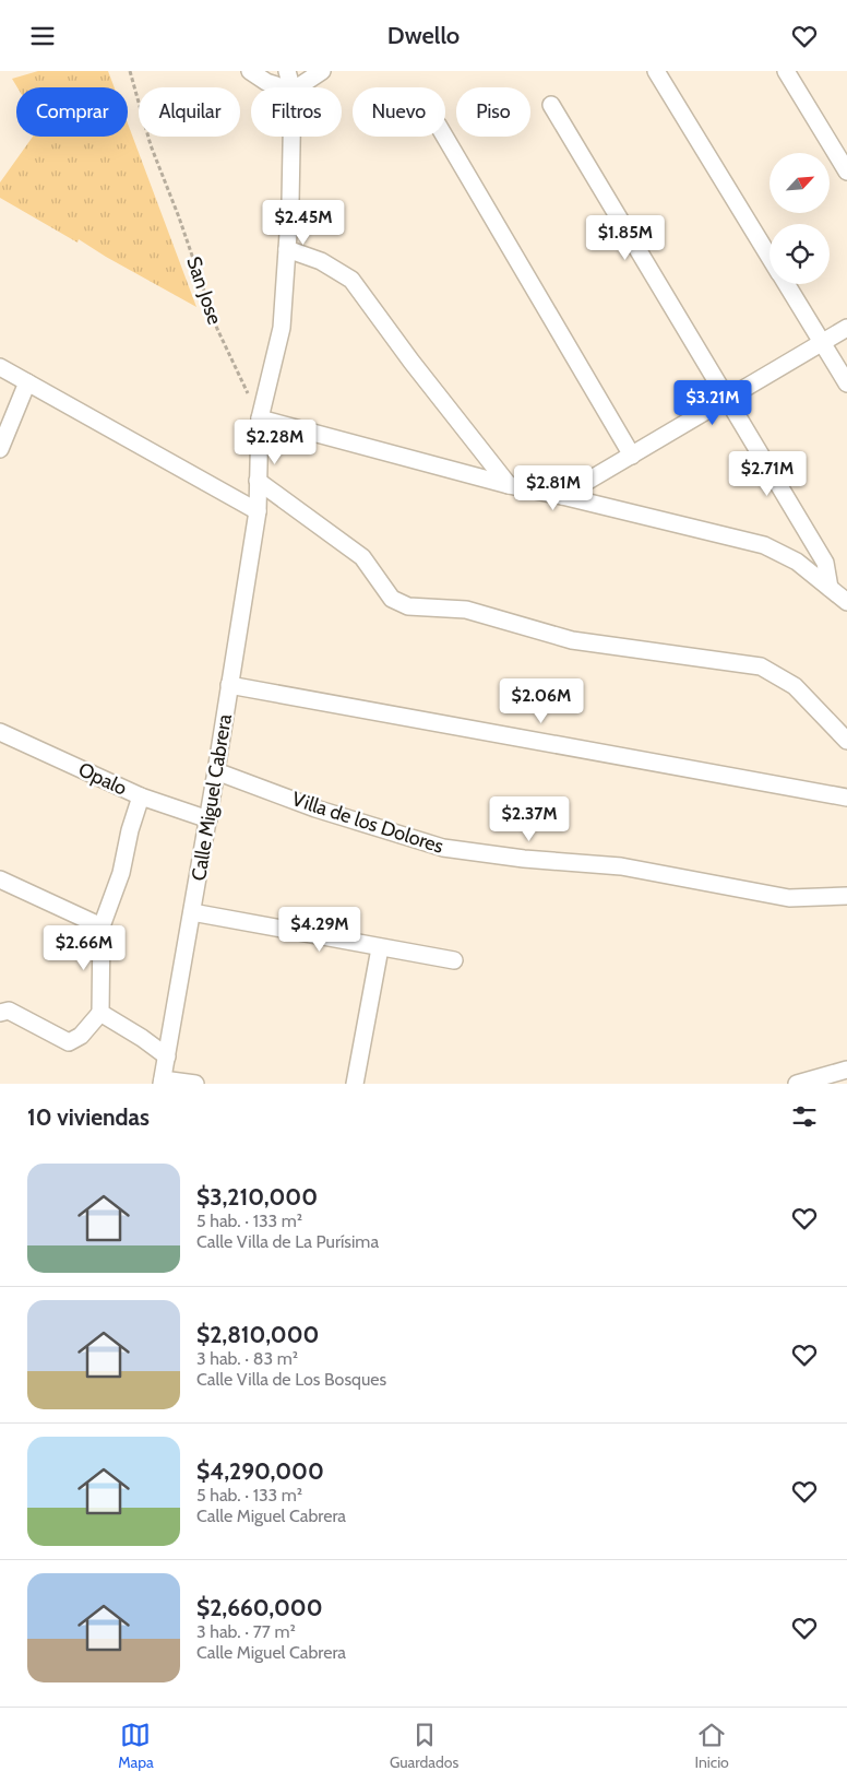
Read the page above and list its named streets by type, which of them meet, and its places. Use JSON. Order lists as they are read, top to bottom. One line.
{"streets":{"street":["Opalo","Calle Miguel Cabrera","Villa de los Dolores"],"path":["San Jose"]},"crossings":[["Opalo","Calle Miguel Cabrera"],["Calle Miguel Cabrera","Villa de los Dolores"]],"north":"top right","page":{"header":"Dwello","chip":["Comprar","Alquilar","Filtros","Nuevo","Piso"],"price":["$2.45M","$1.85M","$3.21M","$2.28M","$2.71M","$2.81M","$2.06M","$2.37M","$4.29M","$2.66M"],"heading":"10 viviendas","list":[{"name":"$3,210,000","note":"5 hab. · 133 m² · Calle Villa de La Purísima"},{"name":"$2,810,000","note":"3 hab. · 83 m² · Calle Villa de Los Bosques"},{"name":"$4,290,000","note":"5 hab. · 133 m² · Calle Miguel Cabrera"},{"name":"$2,660,000","note":"3 hab. · 77 m² · Calle Miguel Cabrera"}],"tabs":["Mapa","Guardados","Inicio"]}}
